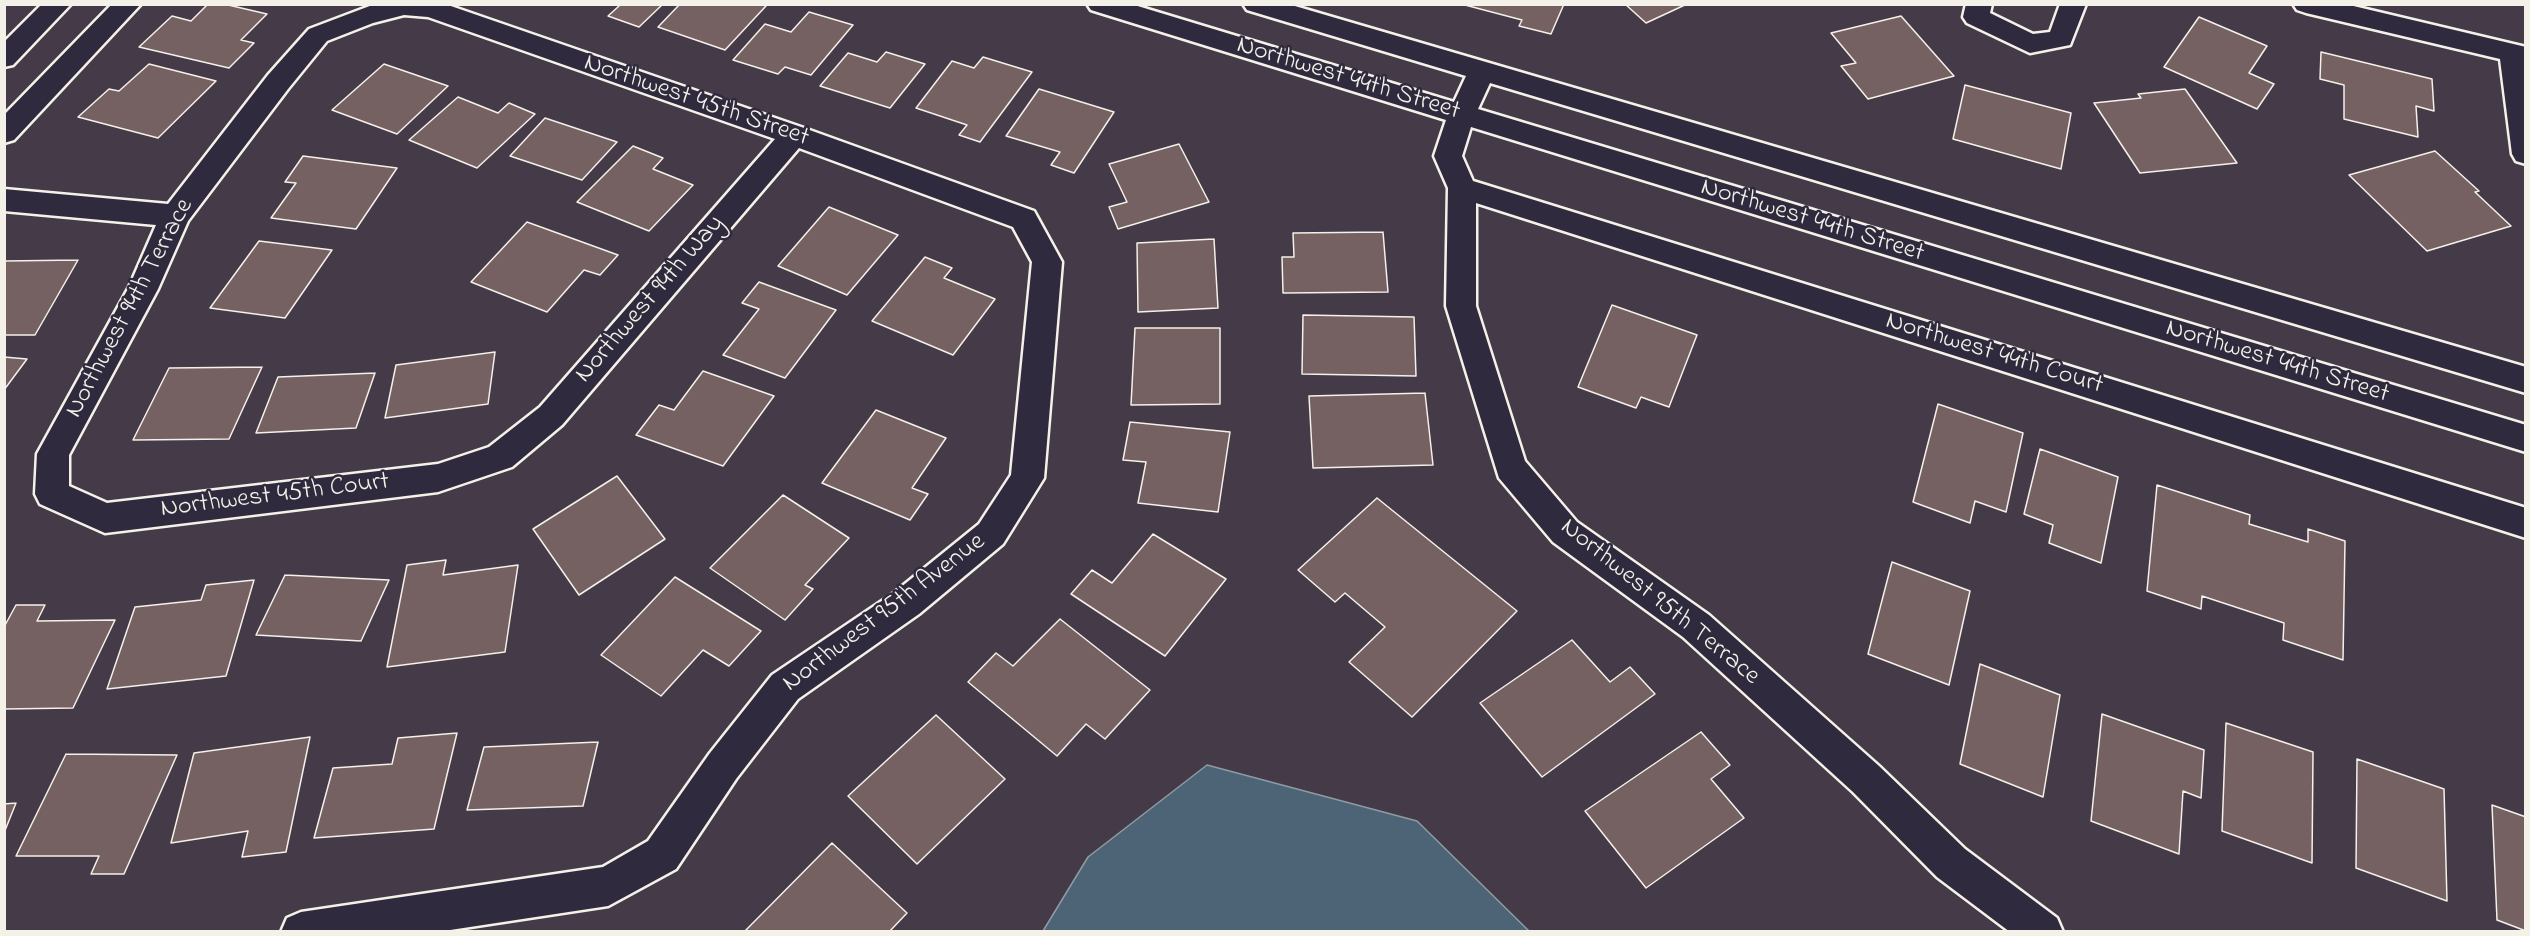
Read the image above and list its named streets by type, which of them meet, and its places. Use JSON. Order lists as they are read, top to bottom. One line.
{"streets":{"street":["Northwest 44th Street","Northwest 45th Street","Northwest 94th Way","Northwest 94th Terrace","Northwest 44th Court","Northwest 45th Court","Northwest 95th Terrace","Northwest 95th Avenue"]},"crossings":[["Northwest 44th Street","Northwest 95th Terrace"],["Northwest 45th Street","Northwest 94th Way"],["Northwest 45th Street","Northwest 94th Terrace"],["Northwest 45th Street","Northwest 95th Avenue"],["Northwest 94th Way","Northwest 45th Court"],["Northwest 94th Terrace","Northwest 45th Court"],["Northwest 44th Court","Northwest 95th Terrace"]]}
